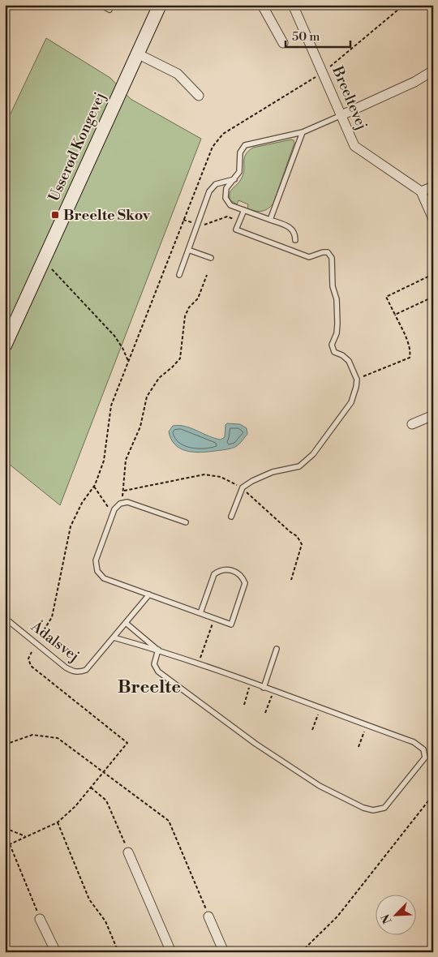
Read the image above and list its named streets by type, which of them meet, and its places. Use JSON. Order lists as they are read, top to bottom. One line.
{"streets":{"main road":["Usserød Kongevej"],"street":["Breeltevej"],"lane":["Ådalsvej"]},"districts":["Breelte"],"places":{"transit":["Breelte Skov"]},"scale_bar":"50 m","north":"bottom left"}
